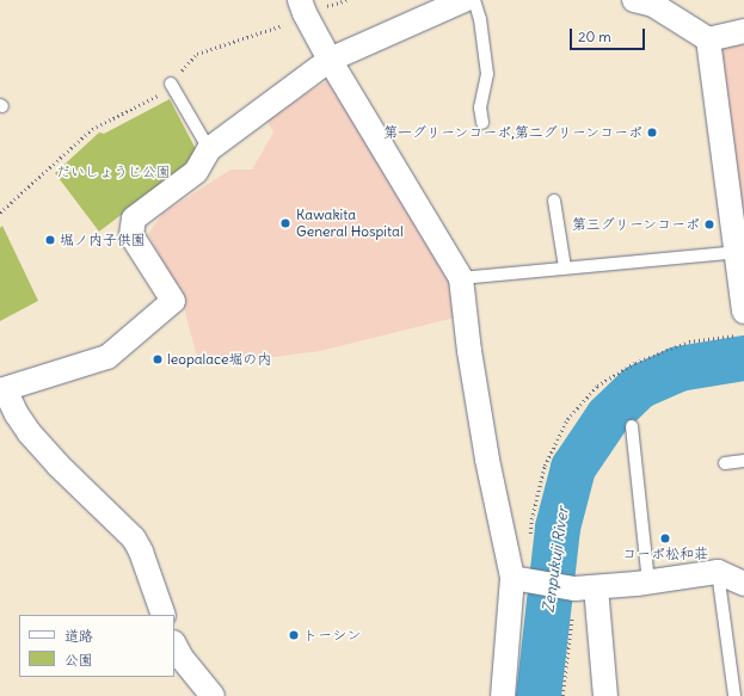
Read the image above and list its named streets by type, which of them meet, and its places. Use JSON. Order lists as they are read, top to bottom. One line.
{"water":["Zenpukuji River"],"parks":["だいしょうじ公園"],"places":["第一グリーンコーポ,第二グリーンコーポ","Kawakita General Hospital","第三グリーンコーポ","堀ノ内子供園","leopalace堀の内","コーポ松和荘","トーシン"],"legend":["道路","公園"],"scale_bar":"20 m"}
